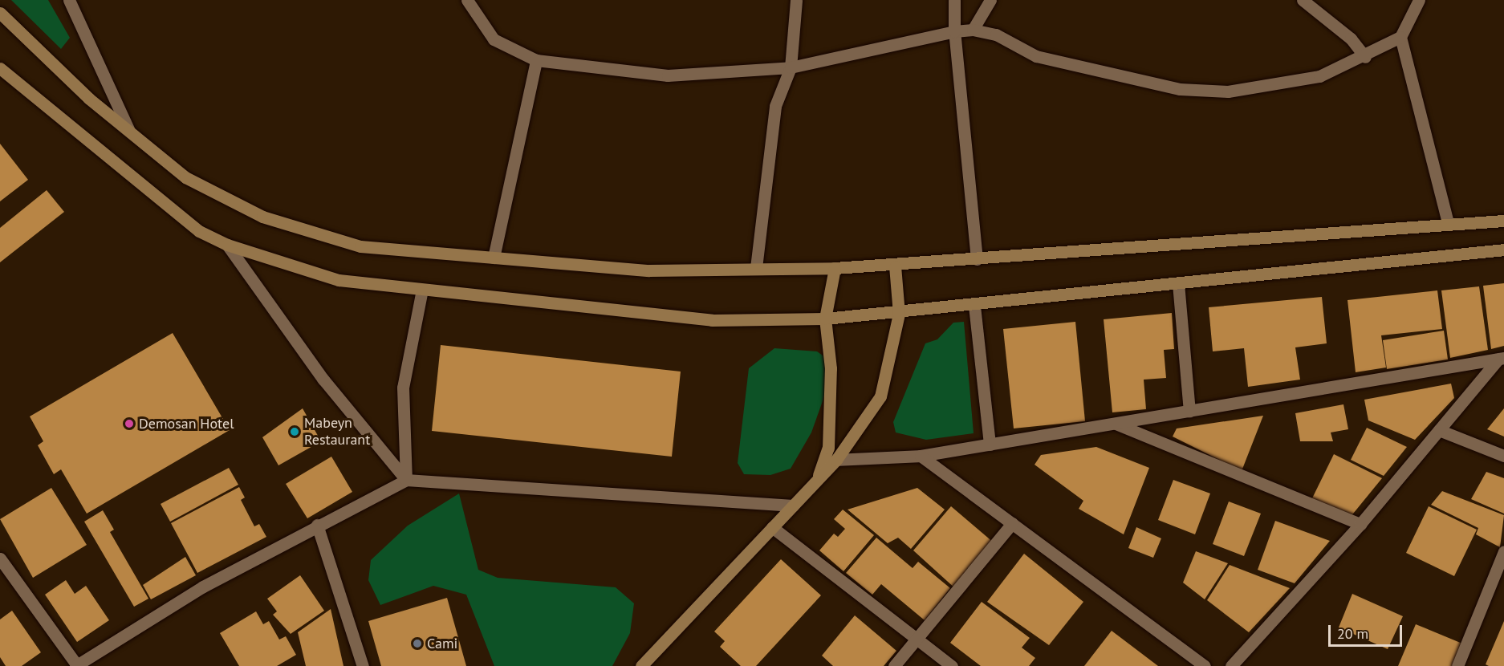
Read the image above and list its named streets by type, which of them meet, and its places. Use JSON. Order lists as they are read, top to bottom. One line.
{"places":["Demosan Hotel","Mabeyn Restaurant","Cami"],"scale_bar":"20 m"}
